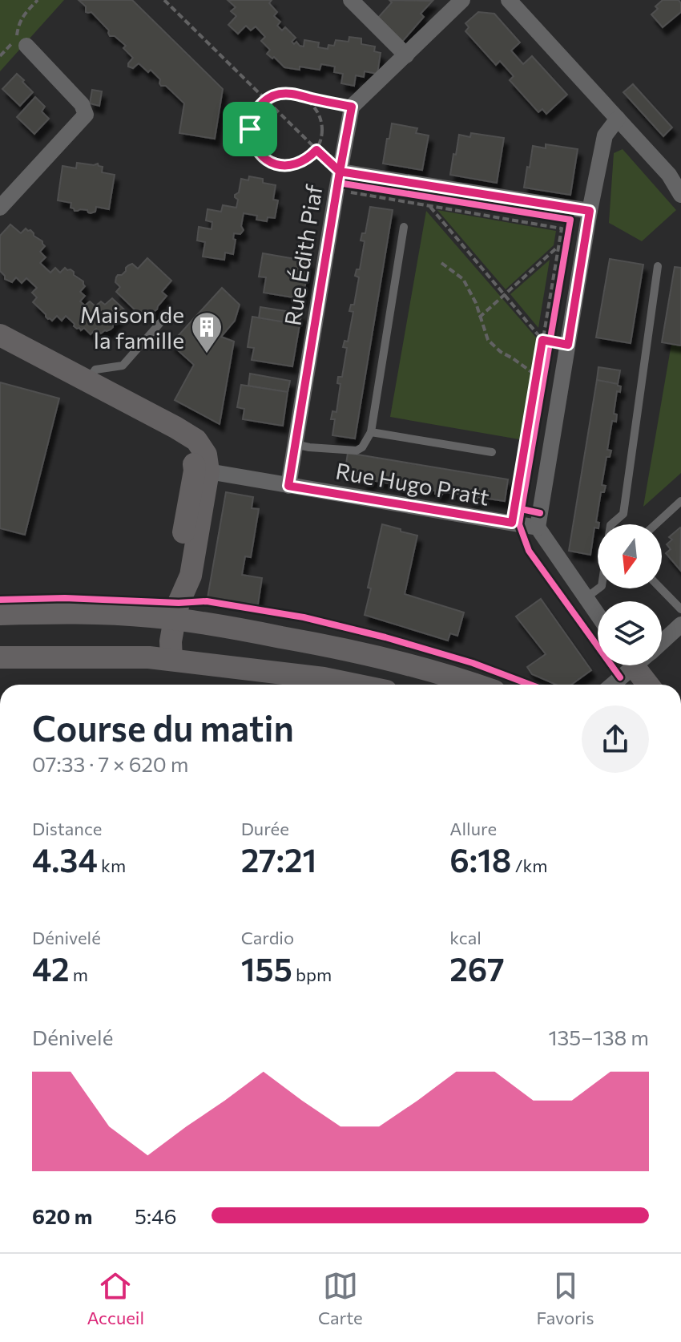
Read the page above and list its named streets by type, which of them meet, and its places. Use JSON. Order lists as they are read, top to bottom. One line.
{"streets":{"street":["Rue Édith Piaf","Rue Hugo Pratt"]},"crossings":[["Rue Édith Piaf","Rue Hugo Pratt"]],"places":{"building":["Maison de la famille"]},"north":"bottom","page":{"heading":["Course du matin","07:33 · 7 × 620 m"],"stats":[["Distance","4.34 km"],["Durée","27:21"],["Allure","6:18 /km"],["Dénivelé","42 m"],["Cardio","155 bpm"],["kcal","267"]],"chart":["Dénivelé","135–138 m"],"list":[{"name":"620 m","note":"5:46"}],"tabs":["Accueil","Carte","Favoris"]}}
